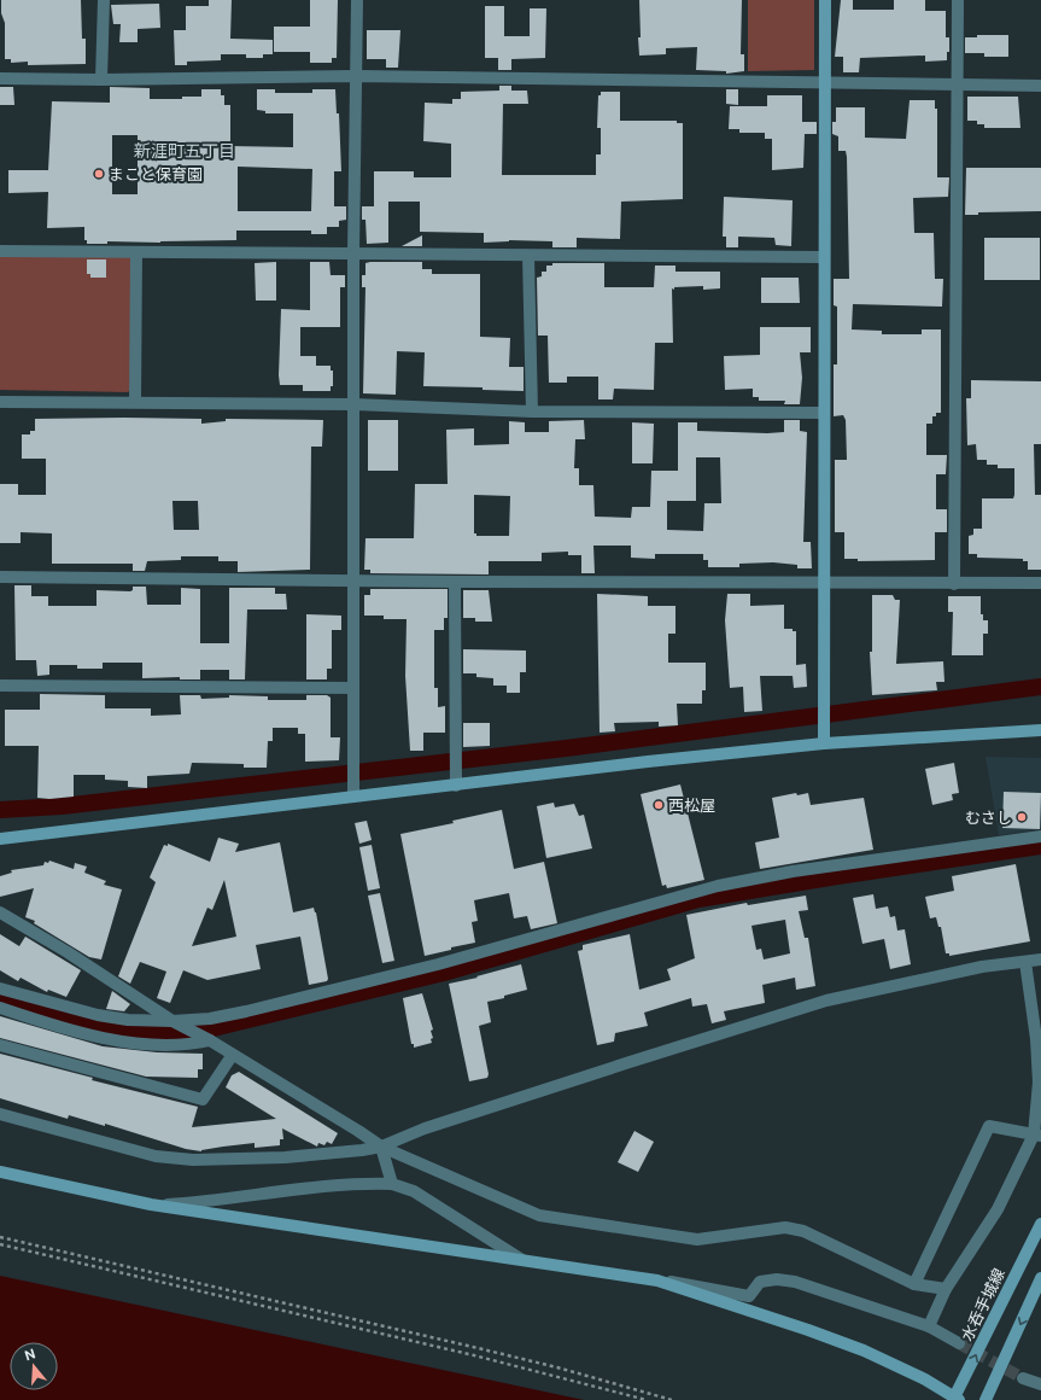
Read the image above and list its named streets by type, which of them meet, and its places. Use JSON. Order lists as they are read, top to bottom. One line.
{"streets":{"street":["水呑手城線"]},"districts":["新涯町五丁目"],"places":["まこと保育園","西松屋","むさし"],"north":"top"}
